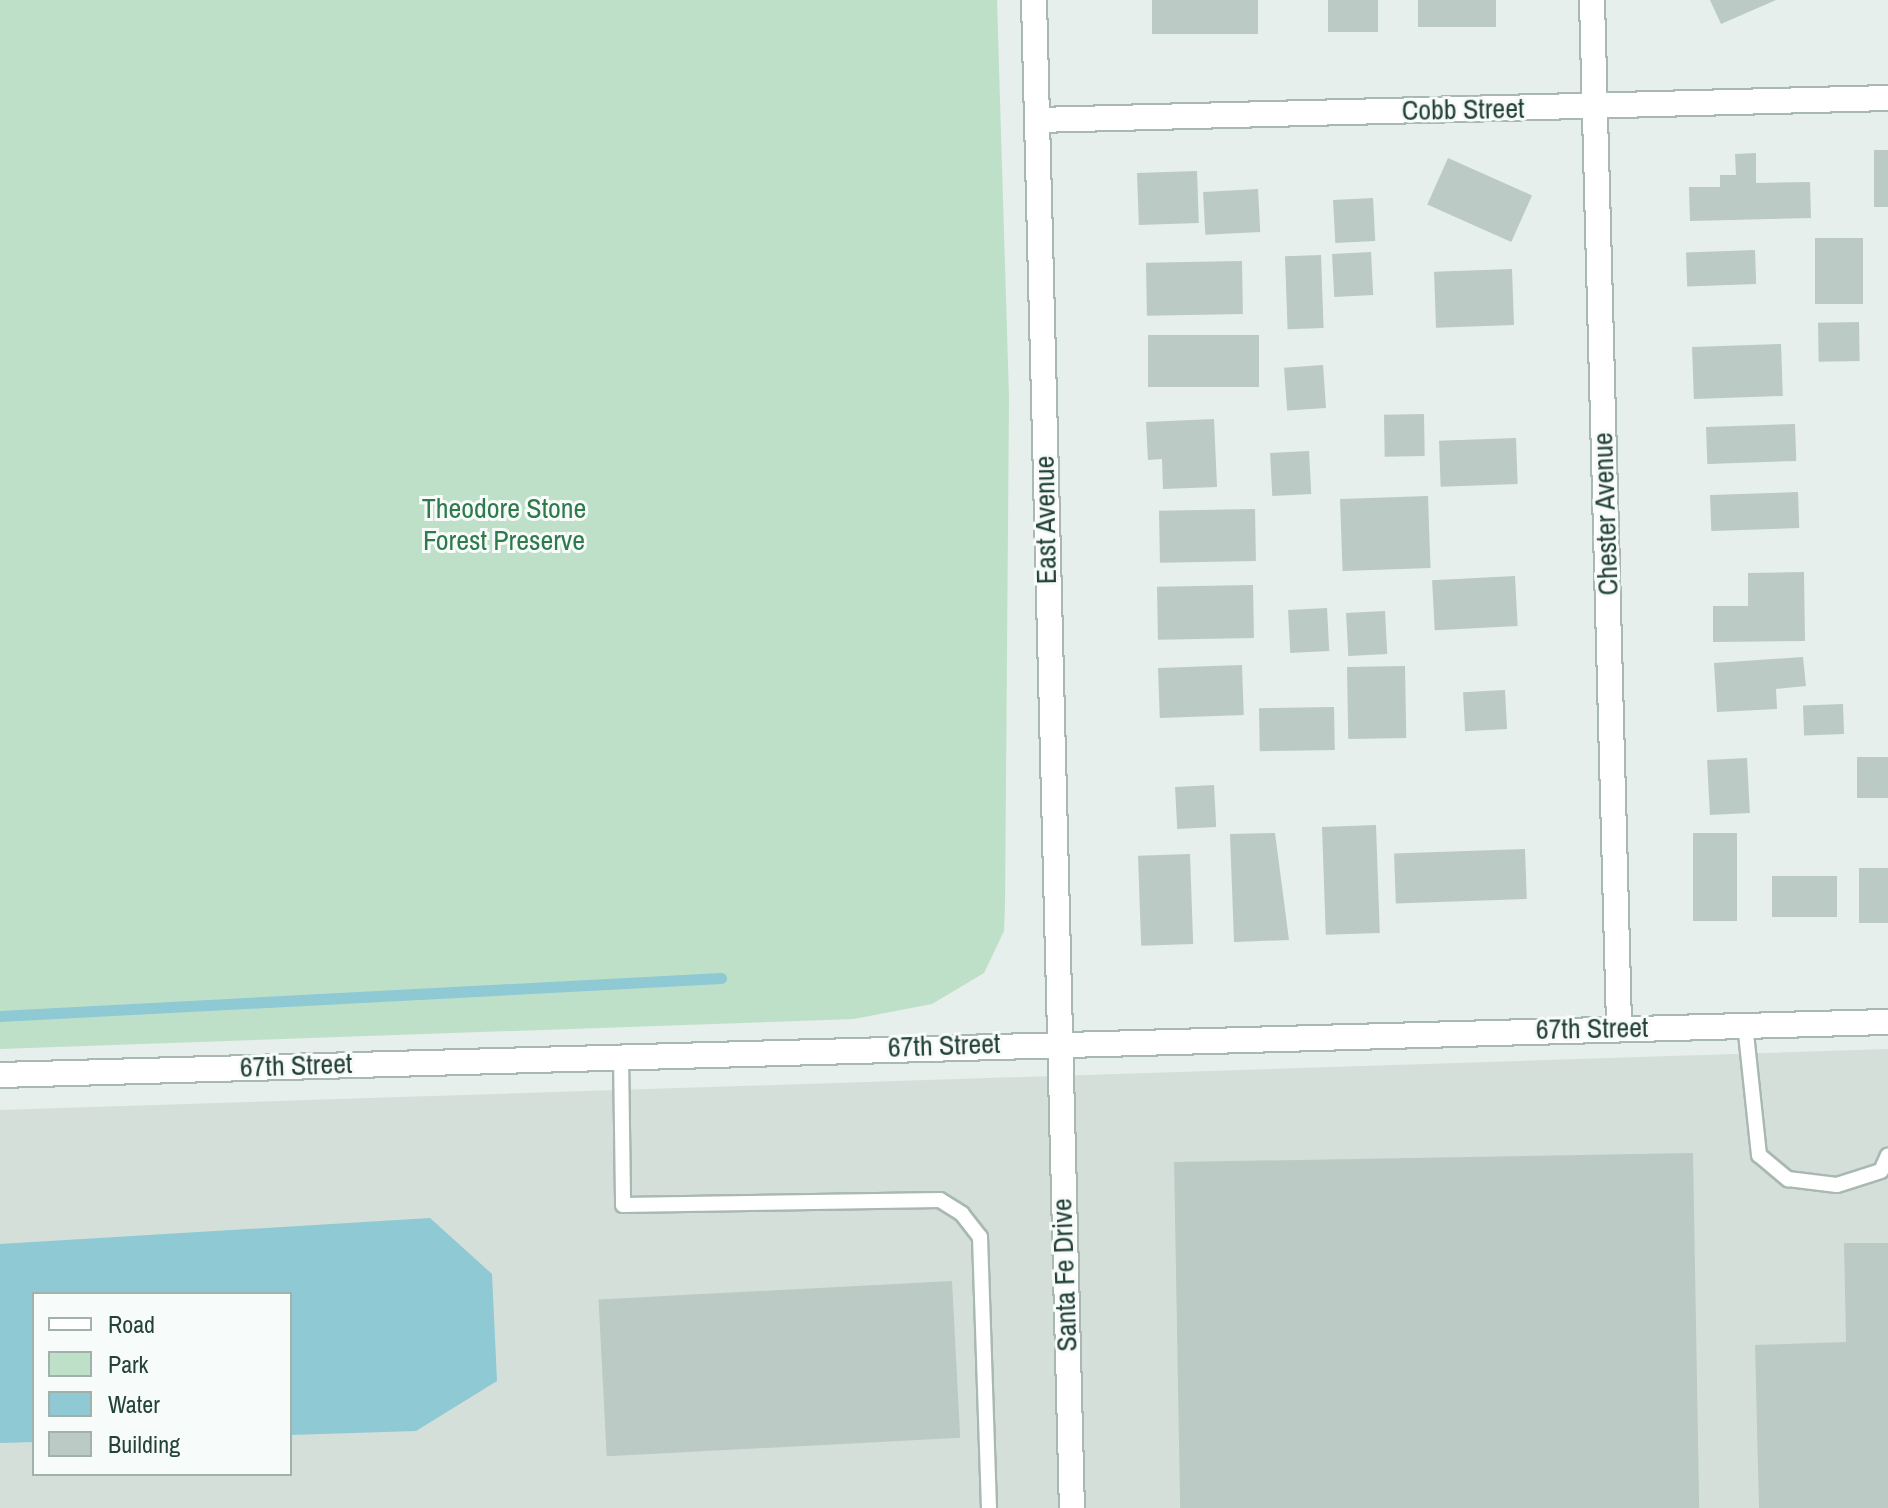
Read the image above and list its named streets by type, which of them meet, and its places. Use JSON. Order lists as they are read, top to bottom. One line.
{"streets":{"street":["Cobb Street","Chester Avenue","East Avenue","67th Street","Santa Fe Drive"]},"crossings":[["Cobb Street","Chester Avenue"],["Cobb Street","East Avenue"],["Chester Avenue","67th Street"],["East Avenue","67th Street"],["East Avenue","Santa Fe Drive"],["67th Street","Santa Fe Drive"]],"parks":["Theodore Stone Forest Preserve"],"legend":["Road","Park","Water","Building"]}
